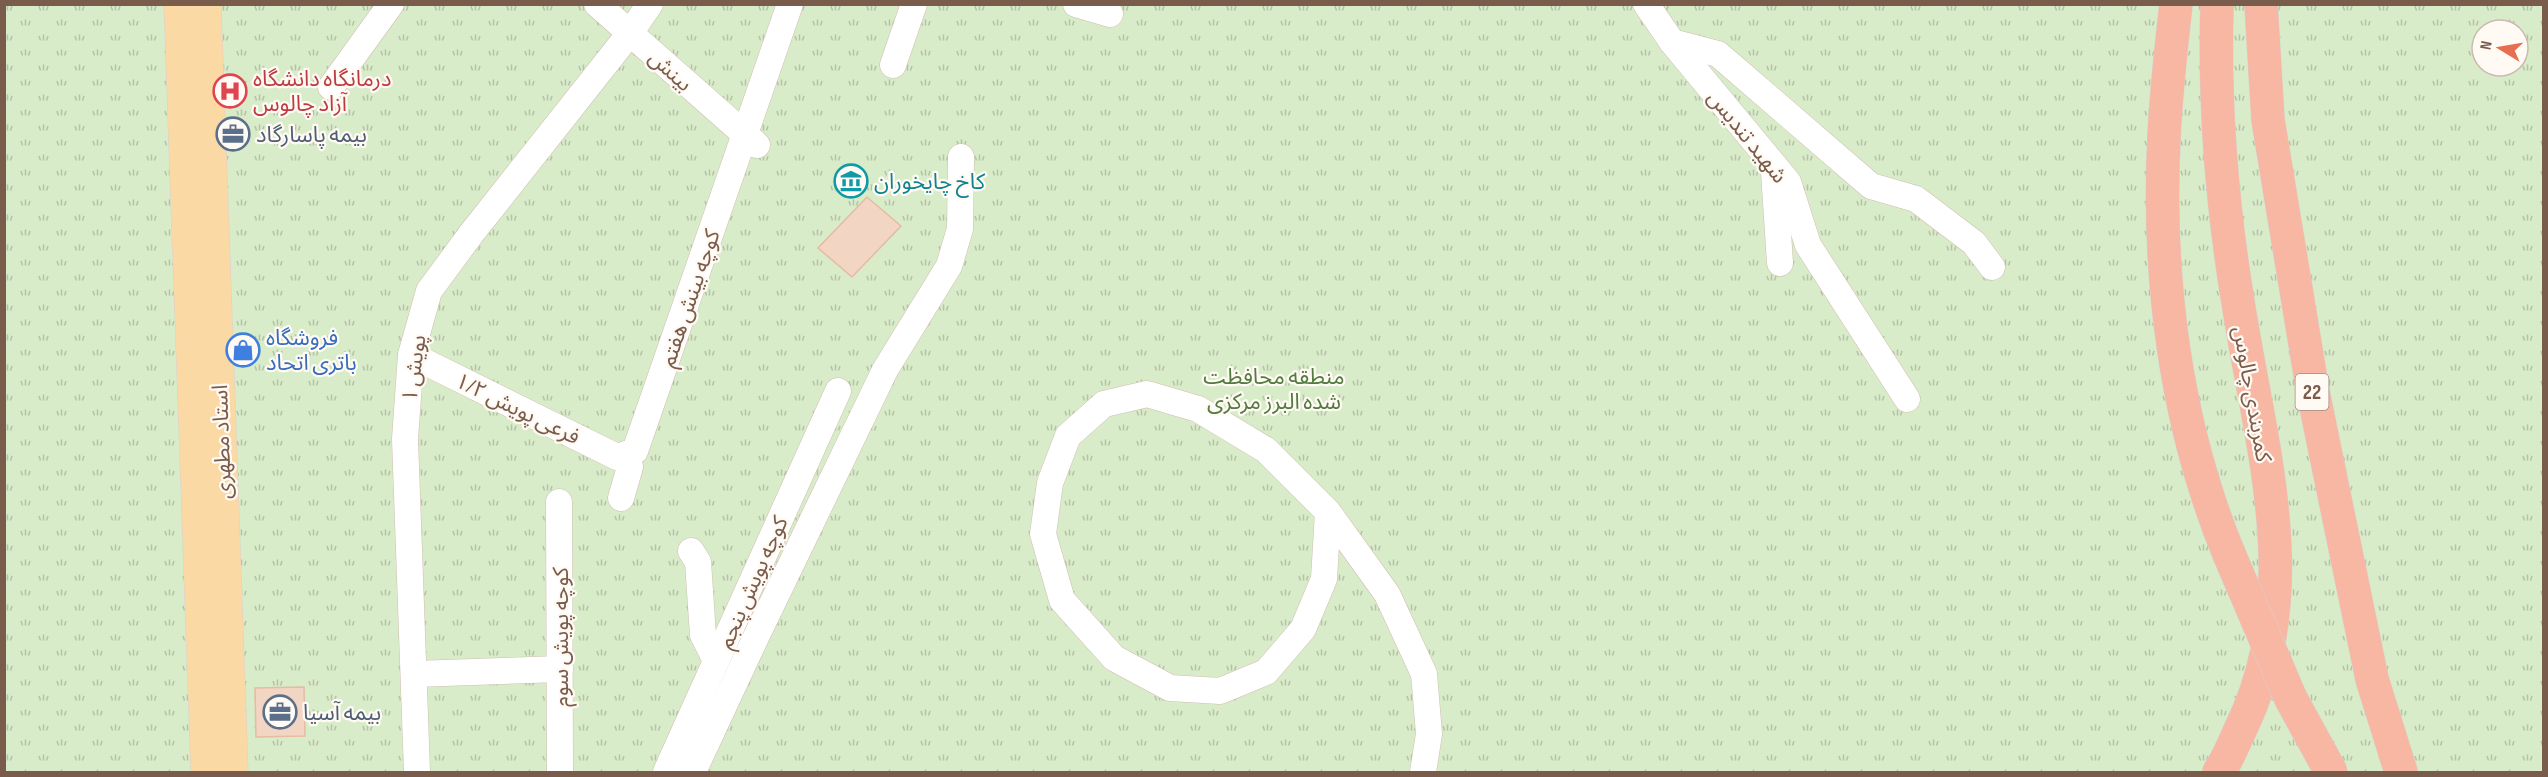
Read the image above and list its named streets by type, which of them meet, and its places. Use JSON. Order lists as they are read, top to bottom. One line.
{"streets":{"highway":["22","کمربندی چالوس"],"main road":["استاد مطهری"],"street":["بینش","شهید تندیس","کوچه بینش هفتم","پویش ۱","فرعی پویش ۱/۲","کوچه پویش پنجم","کوچه پویش سوم"]},"crossings":[["بینش","کوچه بینش هفتم"],["بینش","پویش ۱"],["کوچه بینش هفتم","فرعی پویش ۱/۲"],["پویش ۱","فرعی پویش ۱/۲"]],"parks":["منطقه محافظت شده البرز مرکزی"],"places":{"hospital":["درمانگاه دانشگاه آزاد چالوس"],"office":["بیمه پاسارگاد","بیمه آسیا"],"museum":["کاخ چایخوران"],"shop":["فروشگاه باتری اتحاد"]},"north":"left"}
